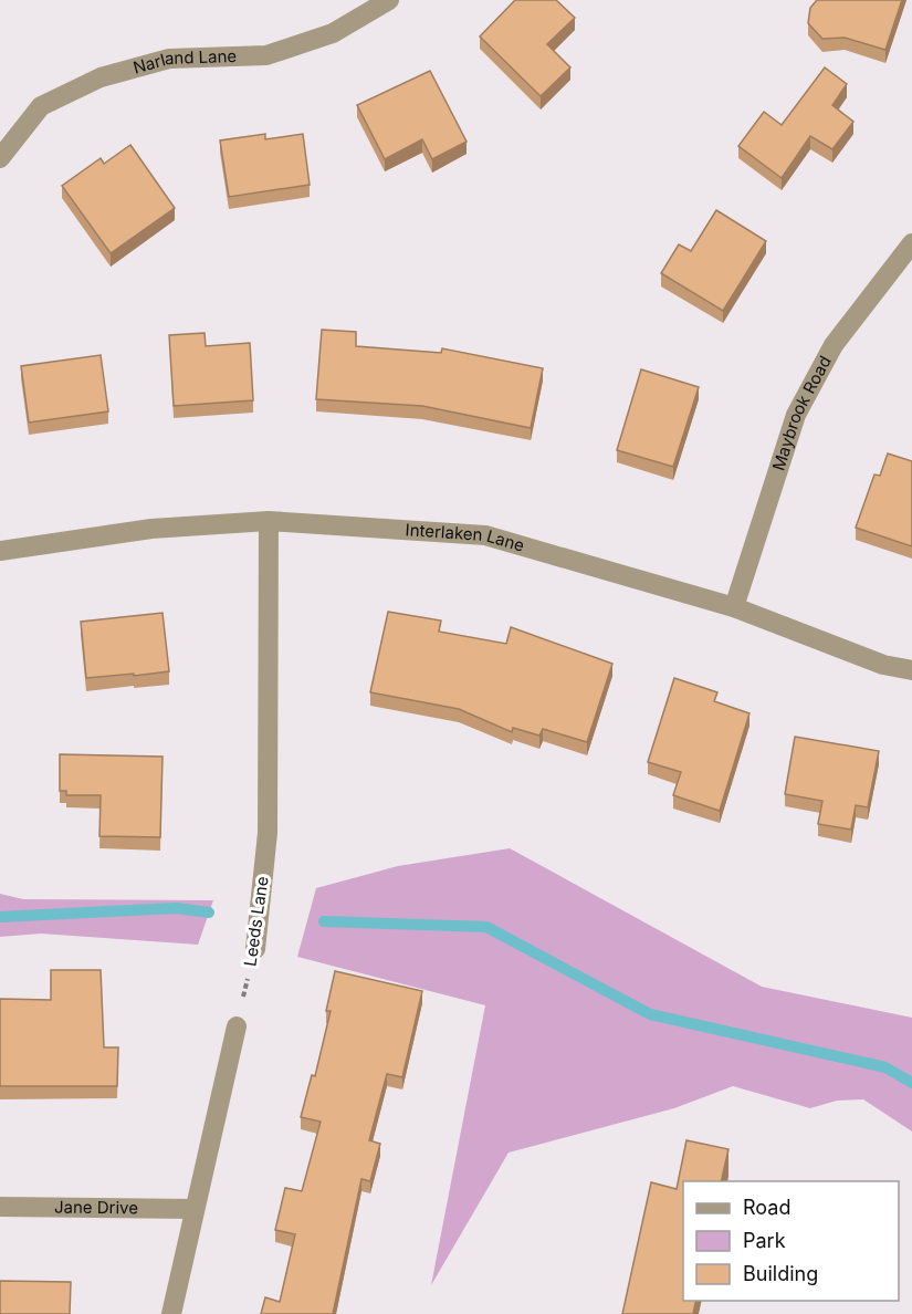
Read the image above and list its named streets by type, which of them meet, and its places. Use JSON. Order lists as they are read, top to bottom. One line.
{"streets":{"street":["Narland Lane","Maybrook Road","Interlaken Lane","Leeds Lane","Jane Drive"]},"crossings":[["Maybrook Road","Interlaken Lane"],["Interlaken Lane","Leeds Lane"]],"legend":["Road","Park","Building"]}
